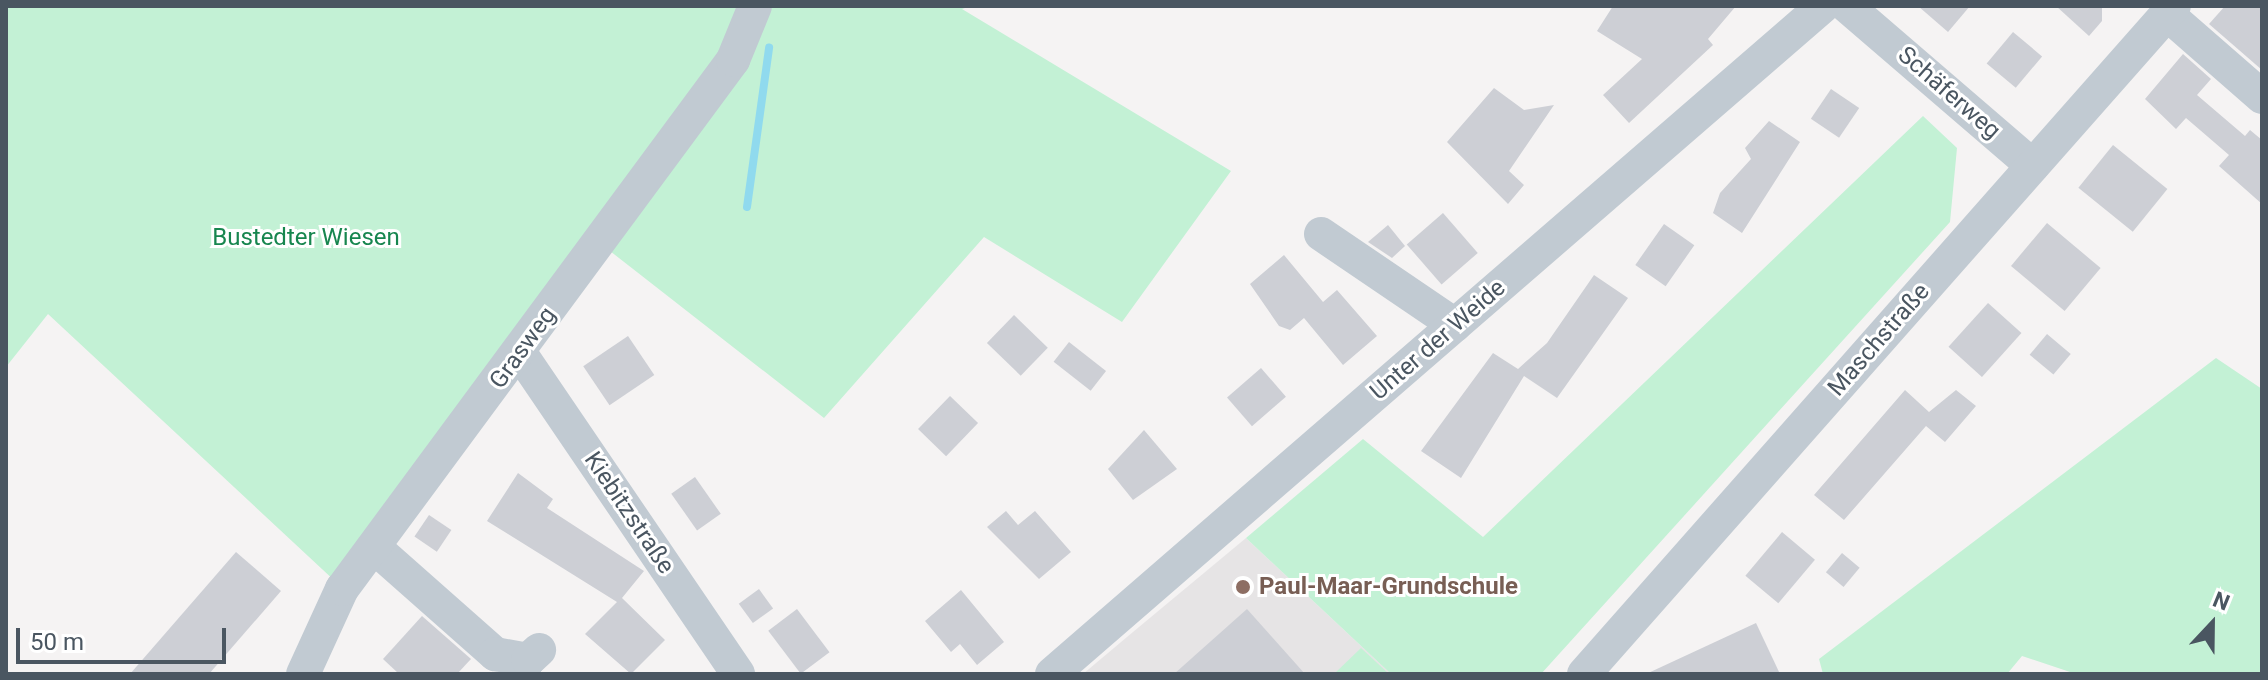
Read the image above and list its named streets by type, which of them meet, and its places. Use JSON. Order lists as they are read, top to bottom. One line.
{"streets":{"street":["Schäferweg","Unter der Weide","Maschstraße","Grasweg","Kiebitzstraße"]},"crossings":[["Schäferweg","Maschstraße"],["Grasweg","Kiebitzstraße"]],"parks":["Bustedter Wiesen"],"places":["Paul-Maar-Grundschule"],"scale_bar":"50 m","north":"top"}
